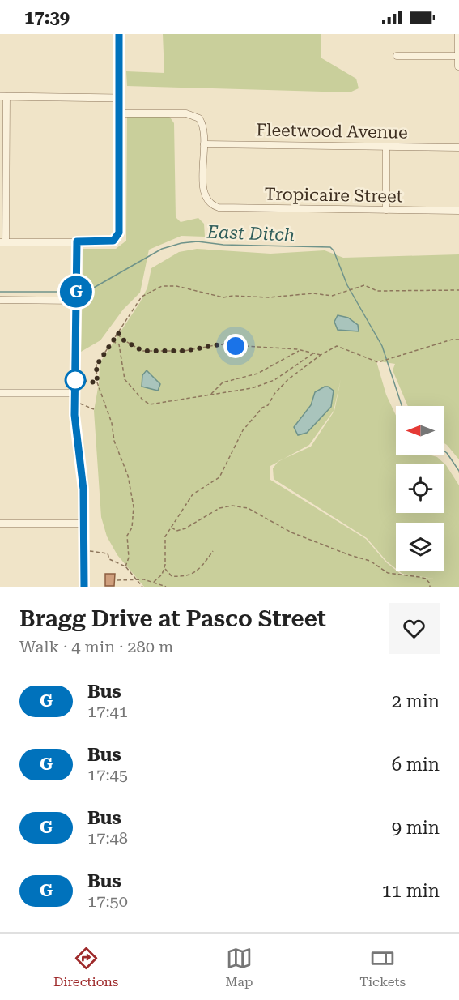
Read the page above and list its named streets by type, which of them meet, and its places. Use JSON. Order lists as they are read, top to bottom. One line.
{"streets":{"street":["Fleetwood Avenue","Tropicaire Street"]},"crossings":[["Fleetwood Avenue","Tropicaire Street"]],"water":["East Ditch"],"lines":["bus line G"],"north":"left","page":{"status":"17:39","on_map":"G","heading":["Bragg Drive at Pasco Street","Walk · 4 min · 280 m"],"list":[{"mark":"G","name":"Bus","note":"17:41","value":"2 min"},{"mark":"G","name":"Bus","note":"17:45","value":"6 min"},{"mark":"G","name":"Bus","note":"17:48","value":"9 min"},{"mark":"G","name":"Bus","note":"17:50","value":"11 min"}],"tabs":["Directions","Map","Tickets"]}}
